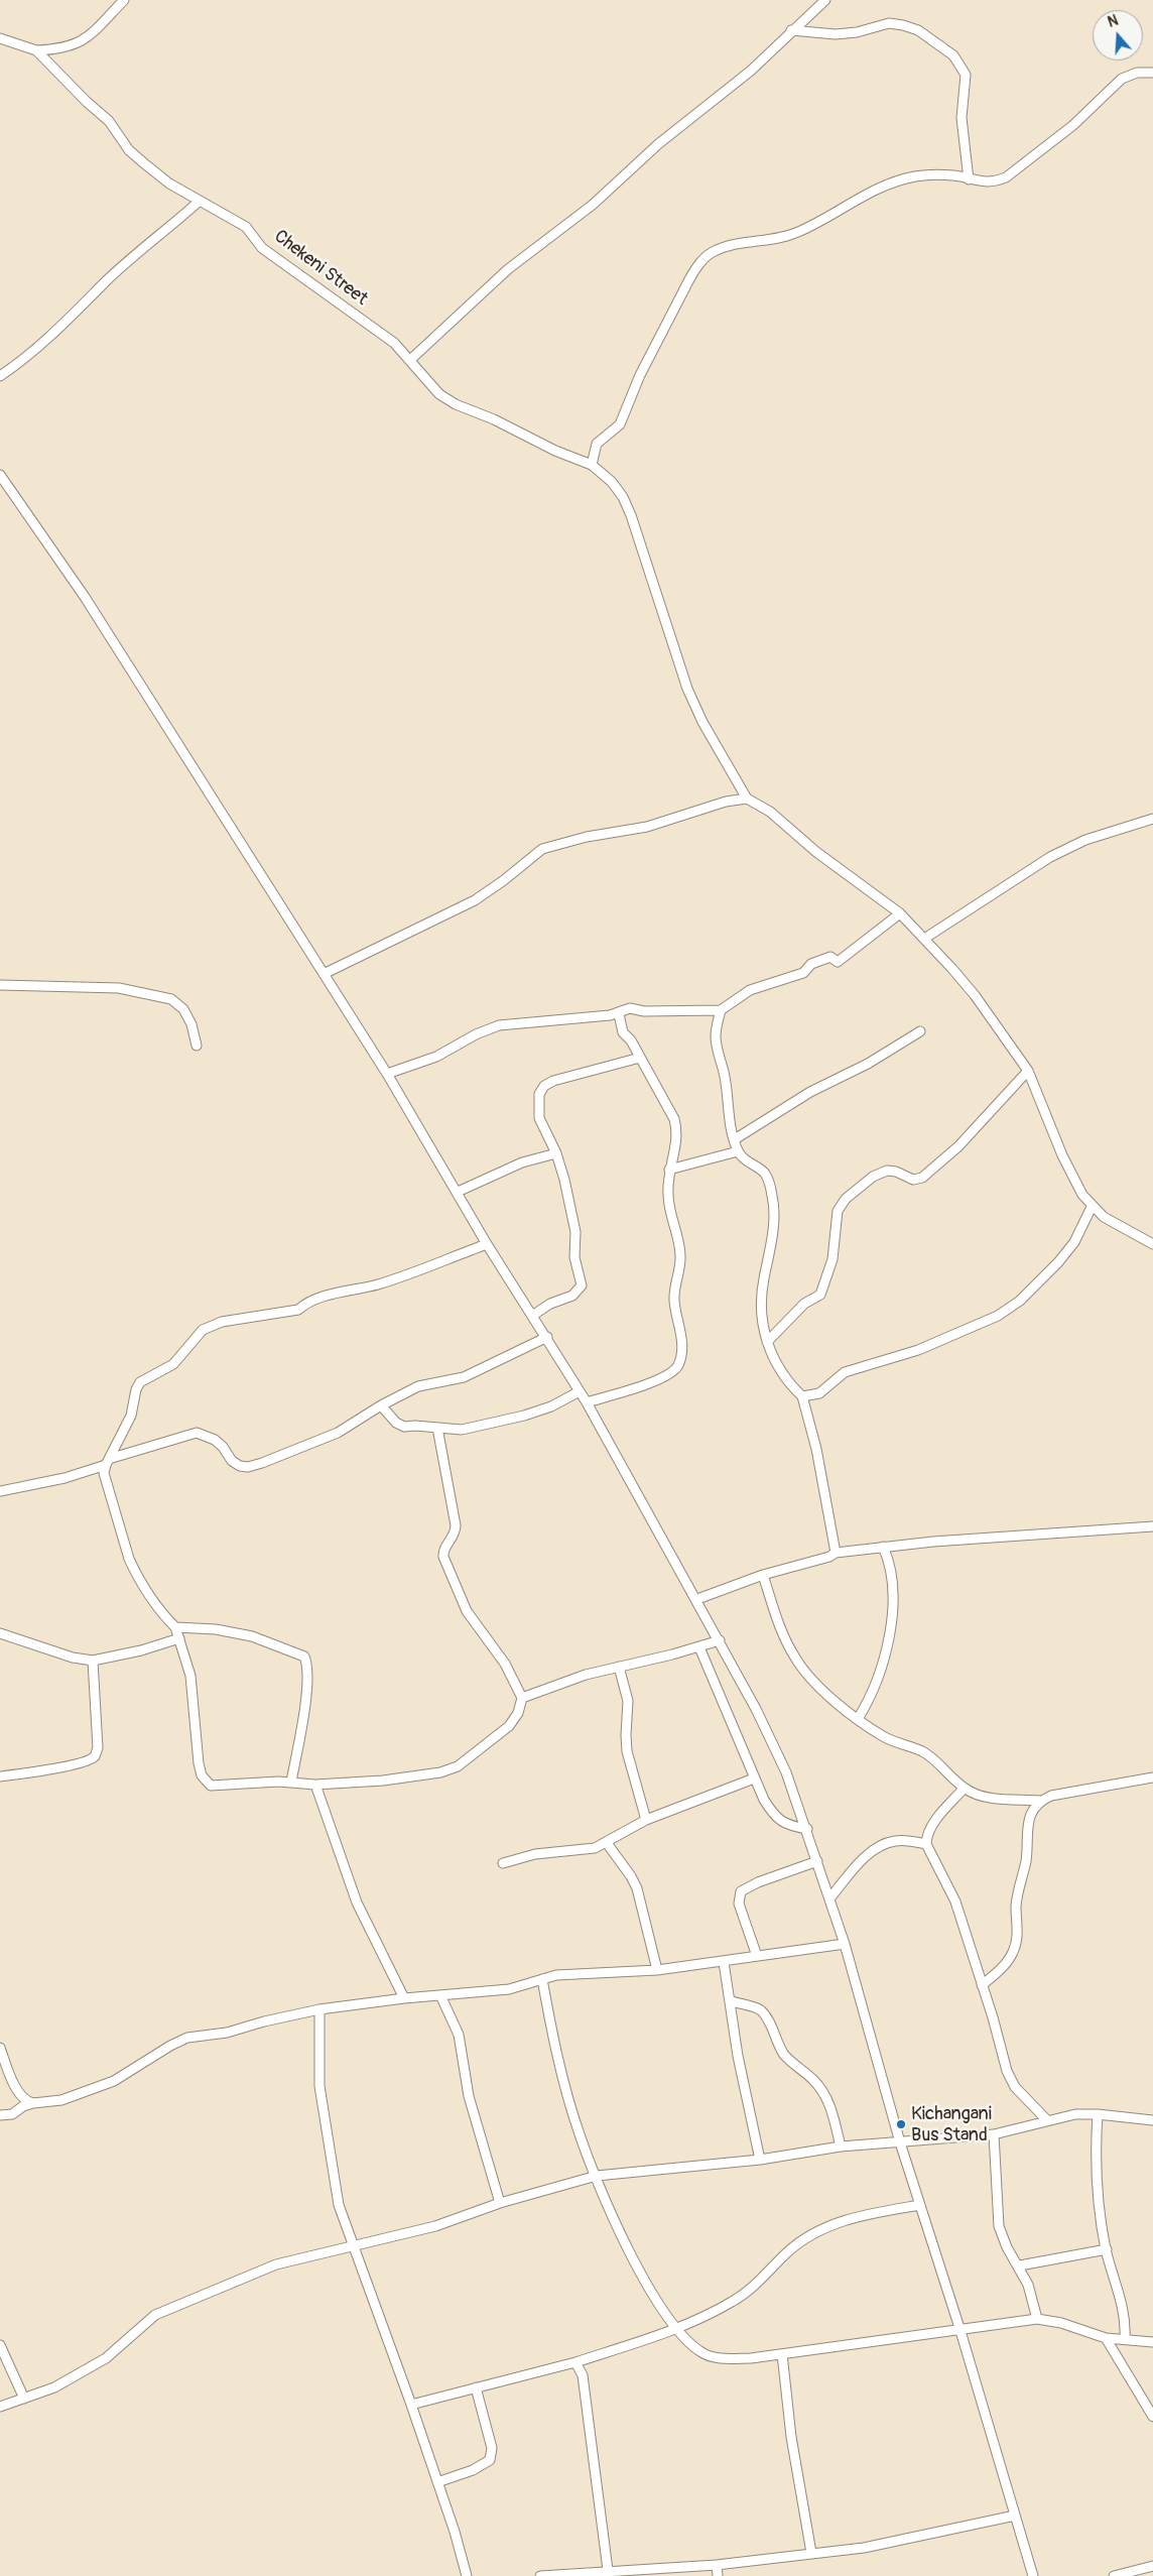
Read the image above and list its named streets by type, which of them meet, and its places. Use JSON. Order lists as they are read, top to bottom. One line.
{"streets":{"street":["Chekeni Street"]},"places":["Kichangani Bus Stand"],"north":"top"}
